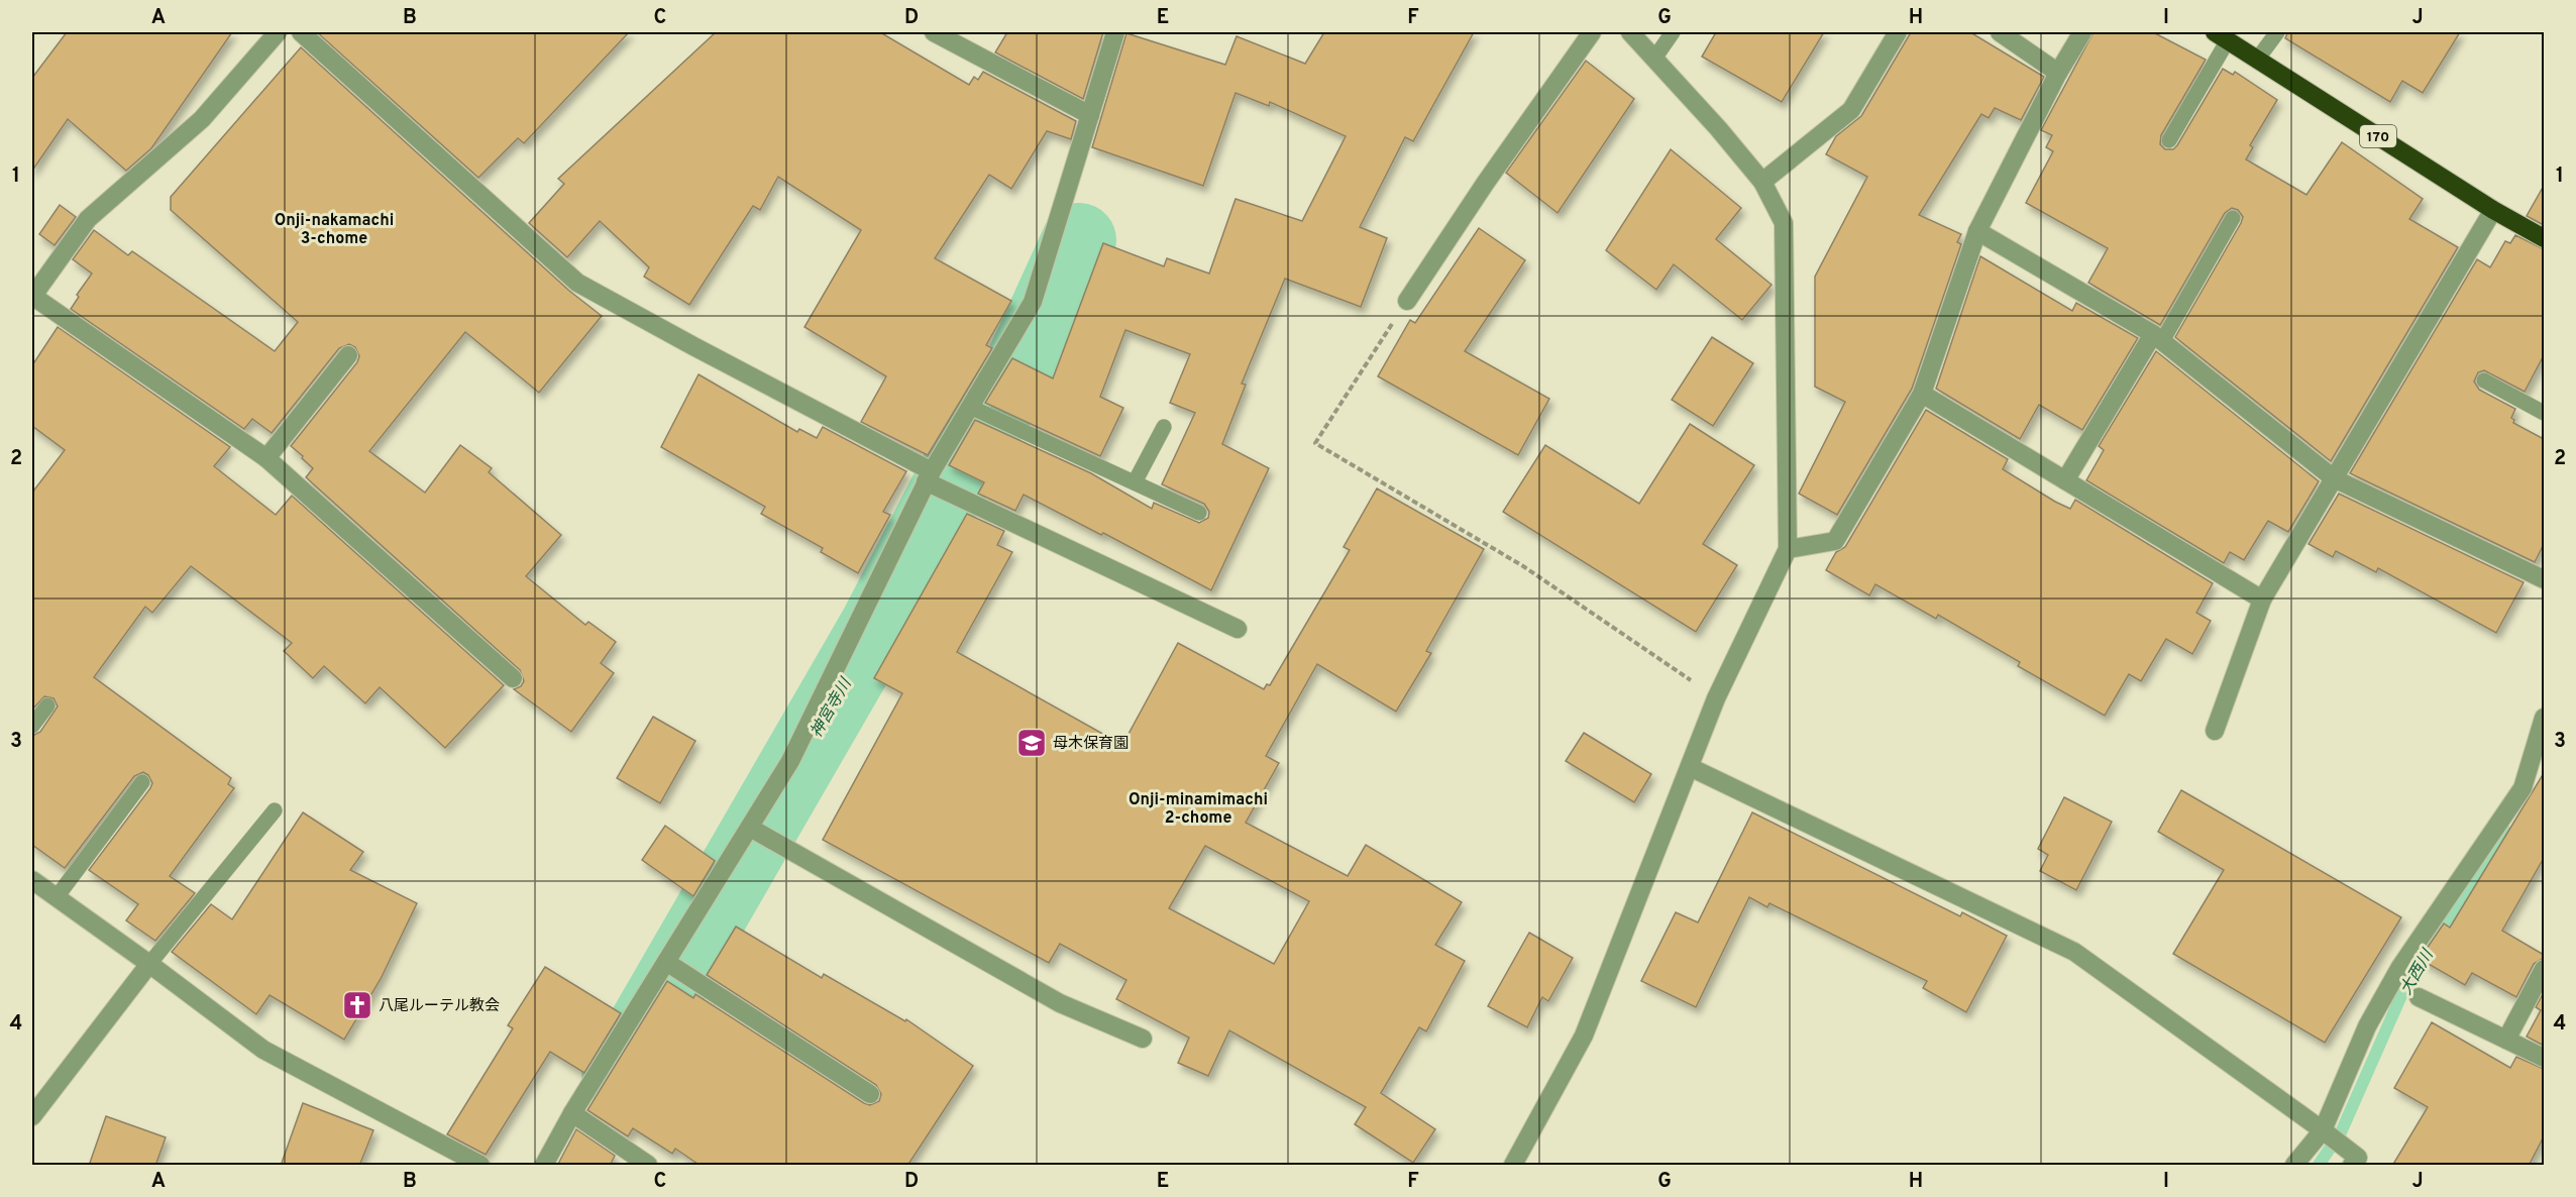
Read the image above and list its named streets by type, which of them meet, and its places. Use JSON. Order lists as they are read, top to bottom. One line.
{"streets":{"highway":["170"]},"districts":["Onji-nakamachi 3-chome","Onji-minamimachi 2-chome"],"water":["神宮寺川","大西川"],"places":{"school or university":["母木保育園"],"church":["八尾ルーテル教会"]},"grid":{"columns":["A","B","C","D","E","F","G","H","I","J"],"rows":["1","2","3","4"]}}
